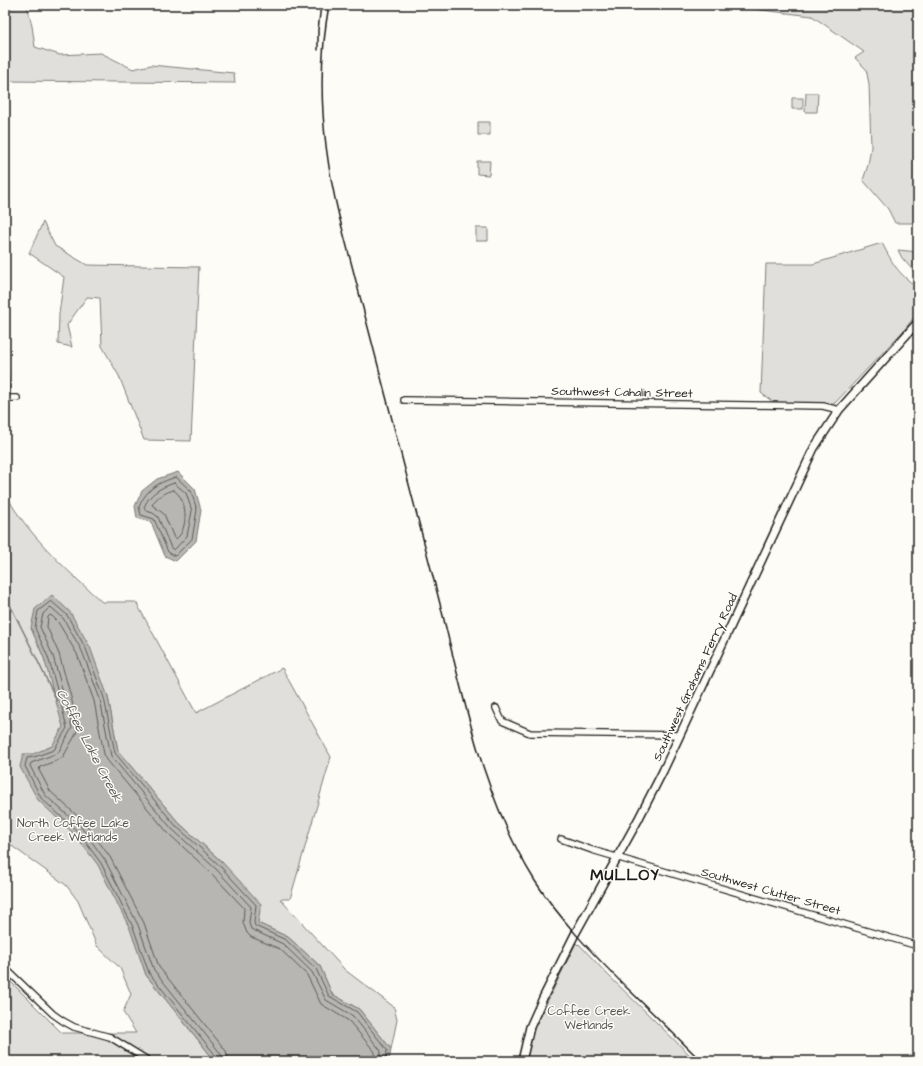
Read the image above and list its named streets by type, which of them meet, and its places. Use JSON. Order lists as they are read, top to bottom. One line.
{"streets":{"main road":["Southwest Grahams Ferry Road"],"street":["Southwest Cahalin Street","Southwest Clutter Street"]},"crossings":[["Southwest Cahalin Street","Southwest Grahams Ferry Road"],["Southwest Grahams Ferry Road","Southwest Clutter Street"]],"districts":["MULLOY"],"water":["Coffee Lake Creek"],"parks":["North Coffee Lake Creek Wetlands","Coffee Creek Wetlands"]}
